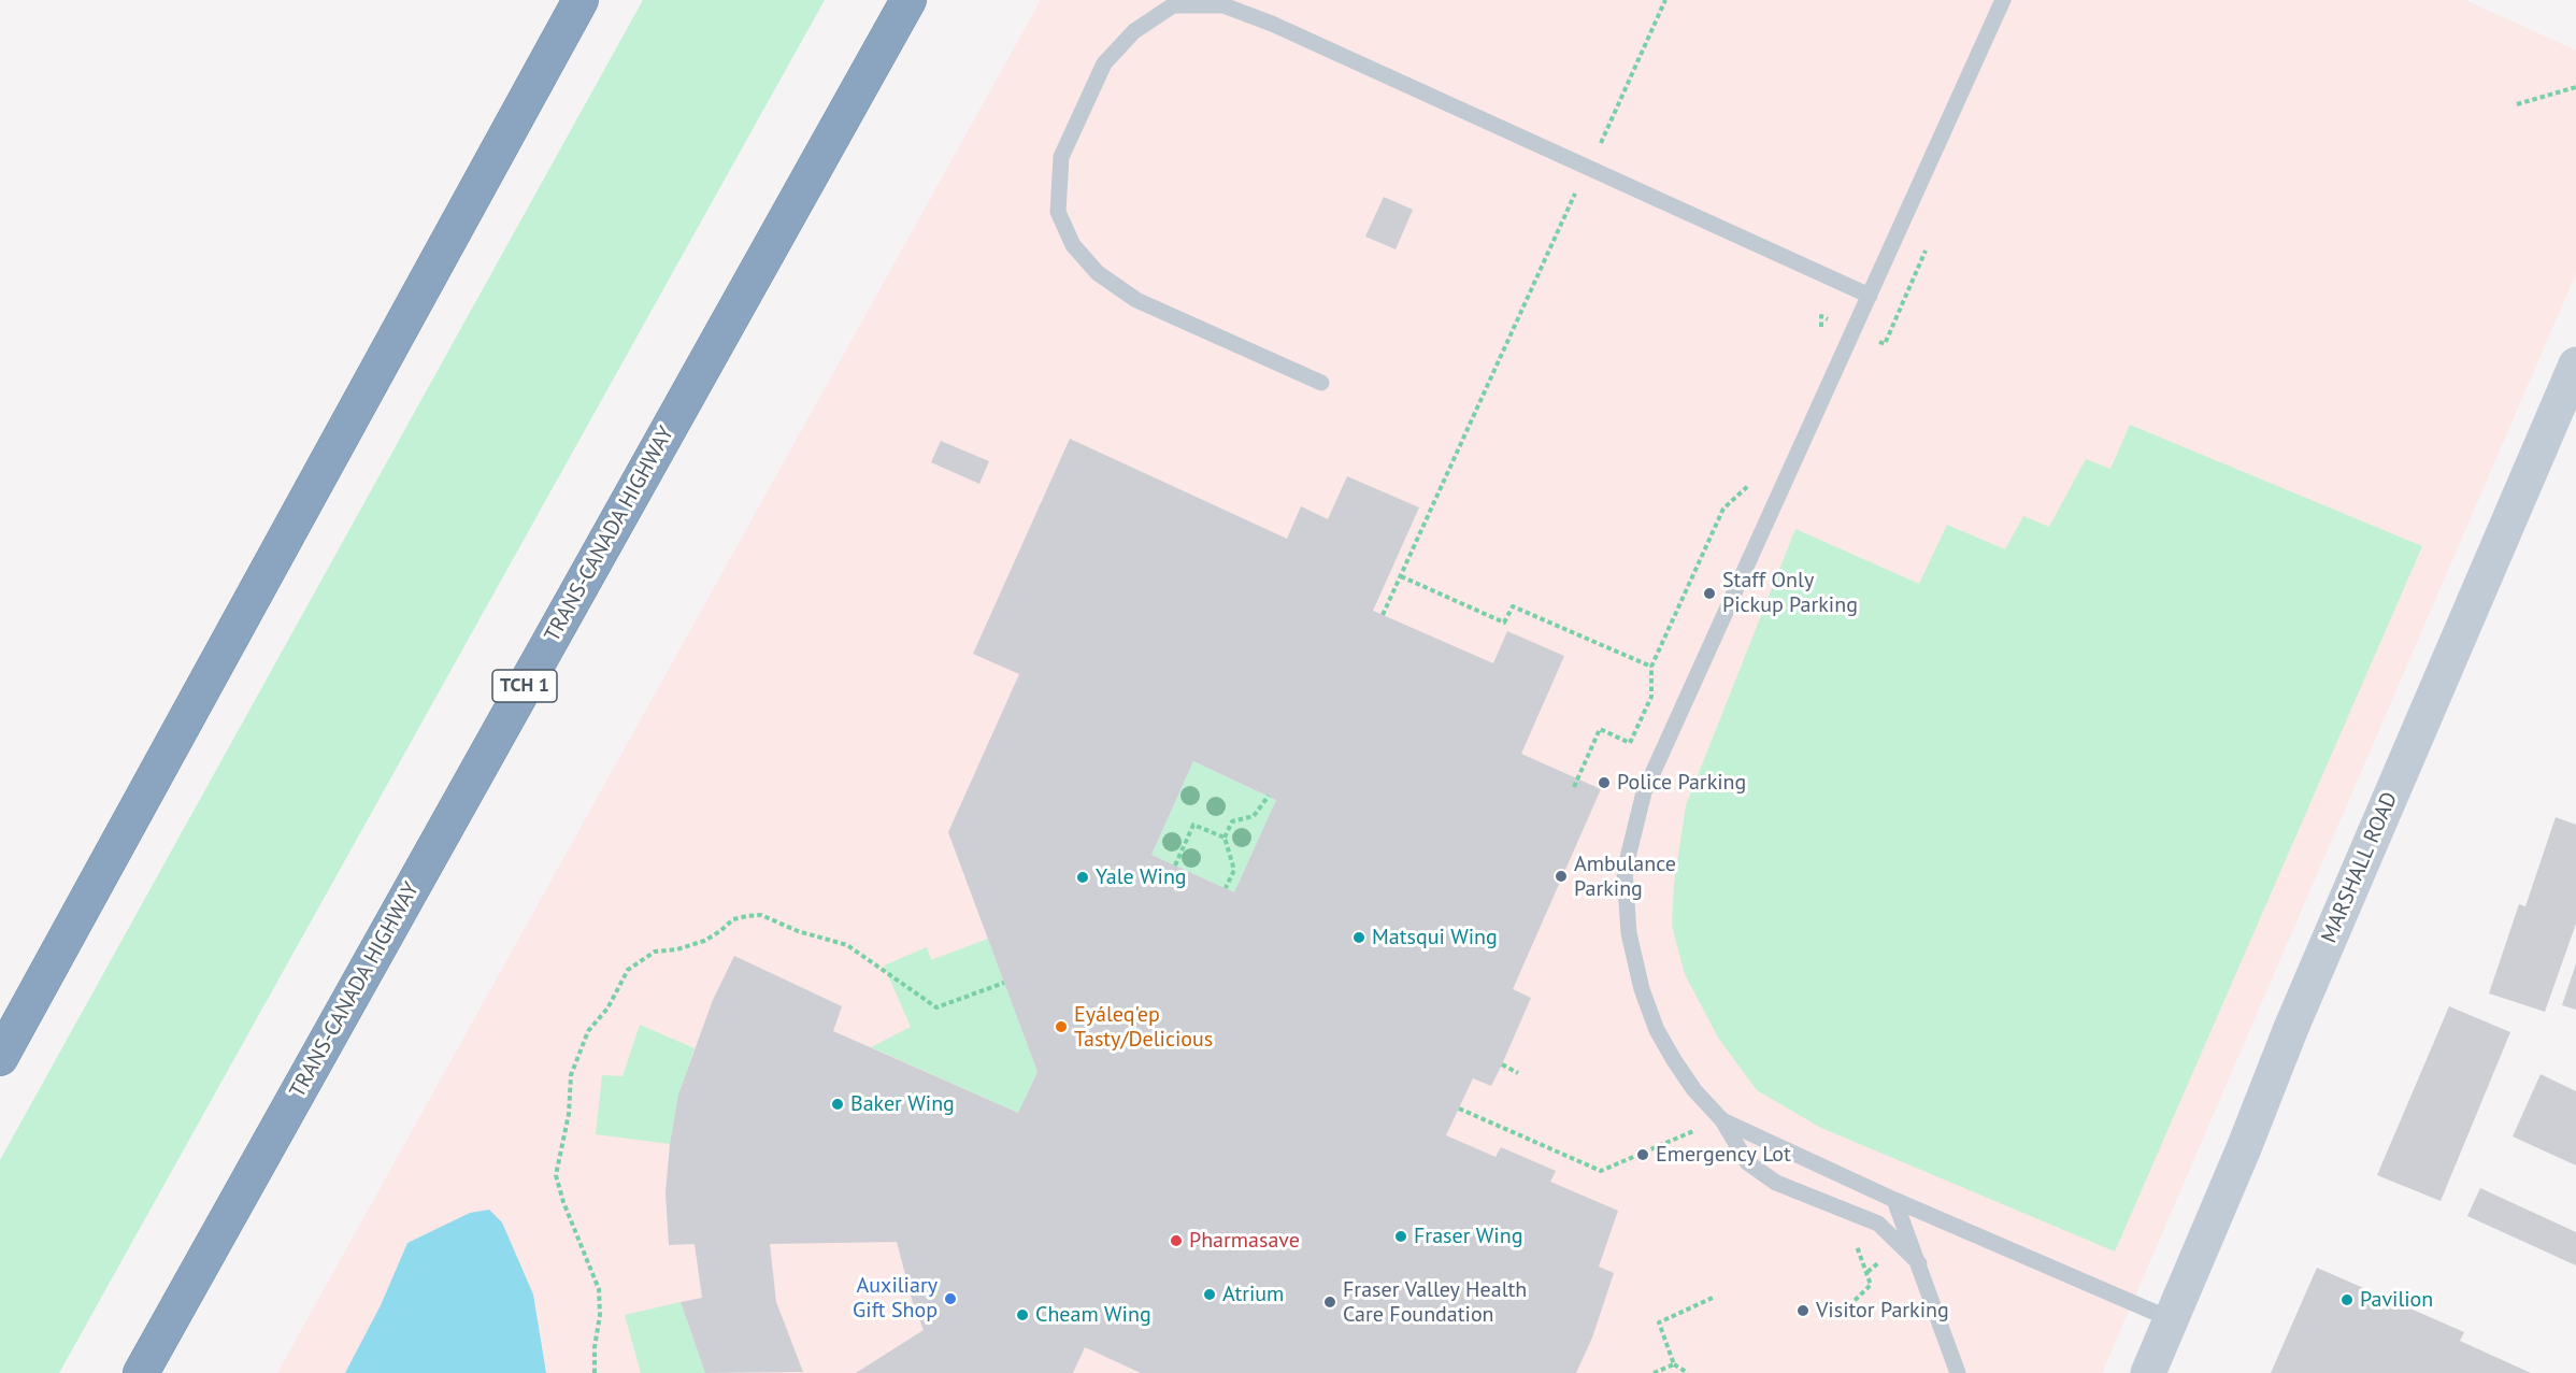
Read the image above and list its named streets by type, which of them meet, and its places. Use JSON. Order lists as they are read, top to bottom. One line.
{"streets":{"highway":["TRANS-CANADA HIGHWAY","TCH 1"],"main road":["MARSHALL ROAD"]},"places":["Staff Only Pickup Parking","Police Parking","Ambulance Parking","Yale Wing","Matsqui Wing","Eyáleq'ep Tasty/Delicious","Baker Wing","Emergency Lot","Fraser Wing","Pharmasave","Atrium","Auxiliary Gift Shop","Pavilion","Fraser Valley Health Care Foundation","Visitor Parking","Cheam Wing"]}
